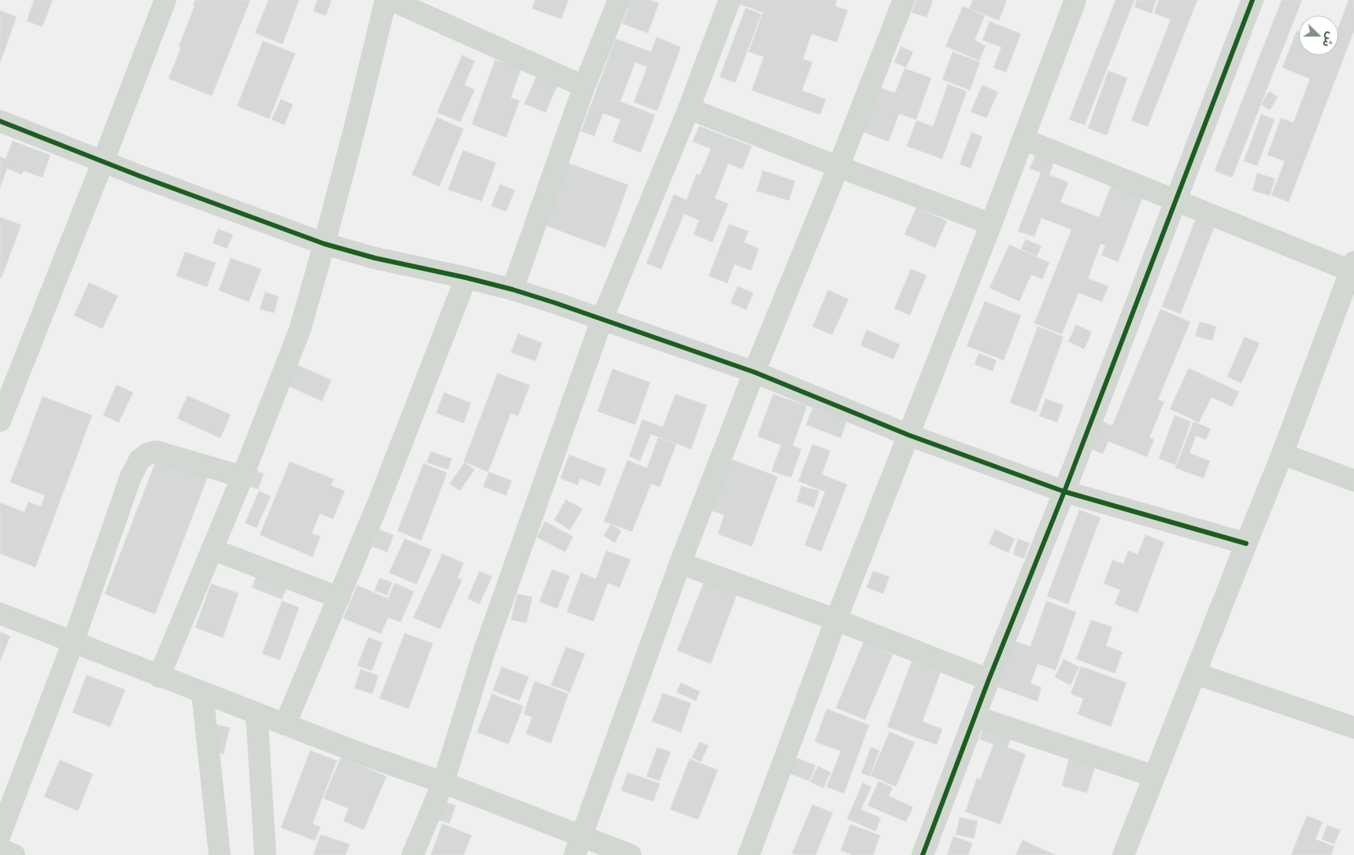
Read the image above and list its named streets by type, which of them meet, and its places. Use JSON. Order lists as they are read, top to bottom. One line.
{"north":"right"}
